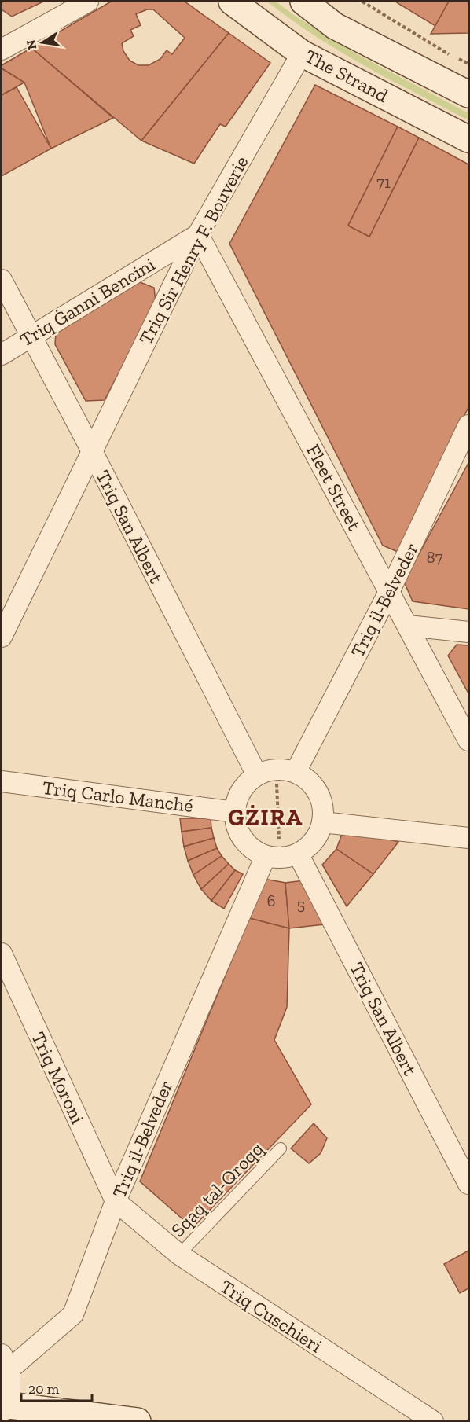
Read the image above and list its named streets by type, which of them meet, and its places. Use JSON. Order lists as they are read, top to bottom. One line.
{"streets":{"main road":["The Strand"],"street":["Triq Sir Henry F. Bouverie","Triq Ġanni Bencini","Fleet Street","Triq San Albert","Triq il-Belveder","Triq Carlo Manché","Triq Moroni","Triq Cuschieri"],"lane":["Sqaq tal-Qroqq"]},"crossings":[["The Strand","Triq Sir Henry F. Bouverie"],["Triq Sir Henry F. Bouverie","Triq Ġanni Bencini"],["Triq Sir Henry F. Bouverie","Fleet Street"],["Triq Sir Henry F. Bouverie","Triq San Albert"],["Triq Ġanni Bencini","Fleet Street"],["Triq Ġanni Bencini","Triq San Albert"],["Fleet Street","Triq il-Belveder"],["Triq San Albert","Triq il-Belveder"],["Triq il-Belveder","Triq Moroni"],["Triq il-Belveder","Triq Cuschieri"],["Triq Moroni","Triq Cuschieri"],["Sqaq tal-Qroqq","Triq Cuschieri"]],"districts":["GŻIRA"],"house_numbers":["71","87","6","5"],"scale_bar":"20 m","north":"left"}
